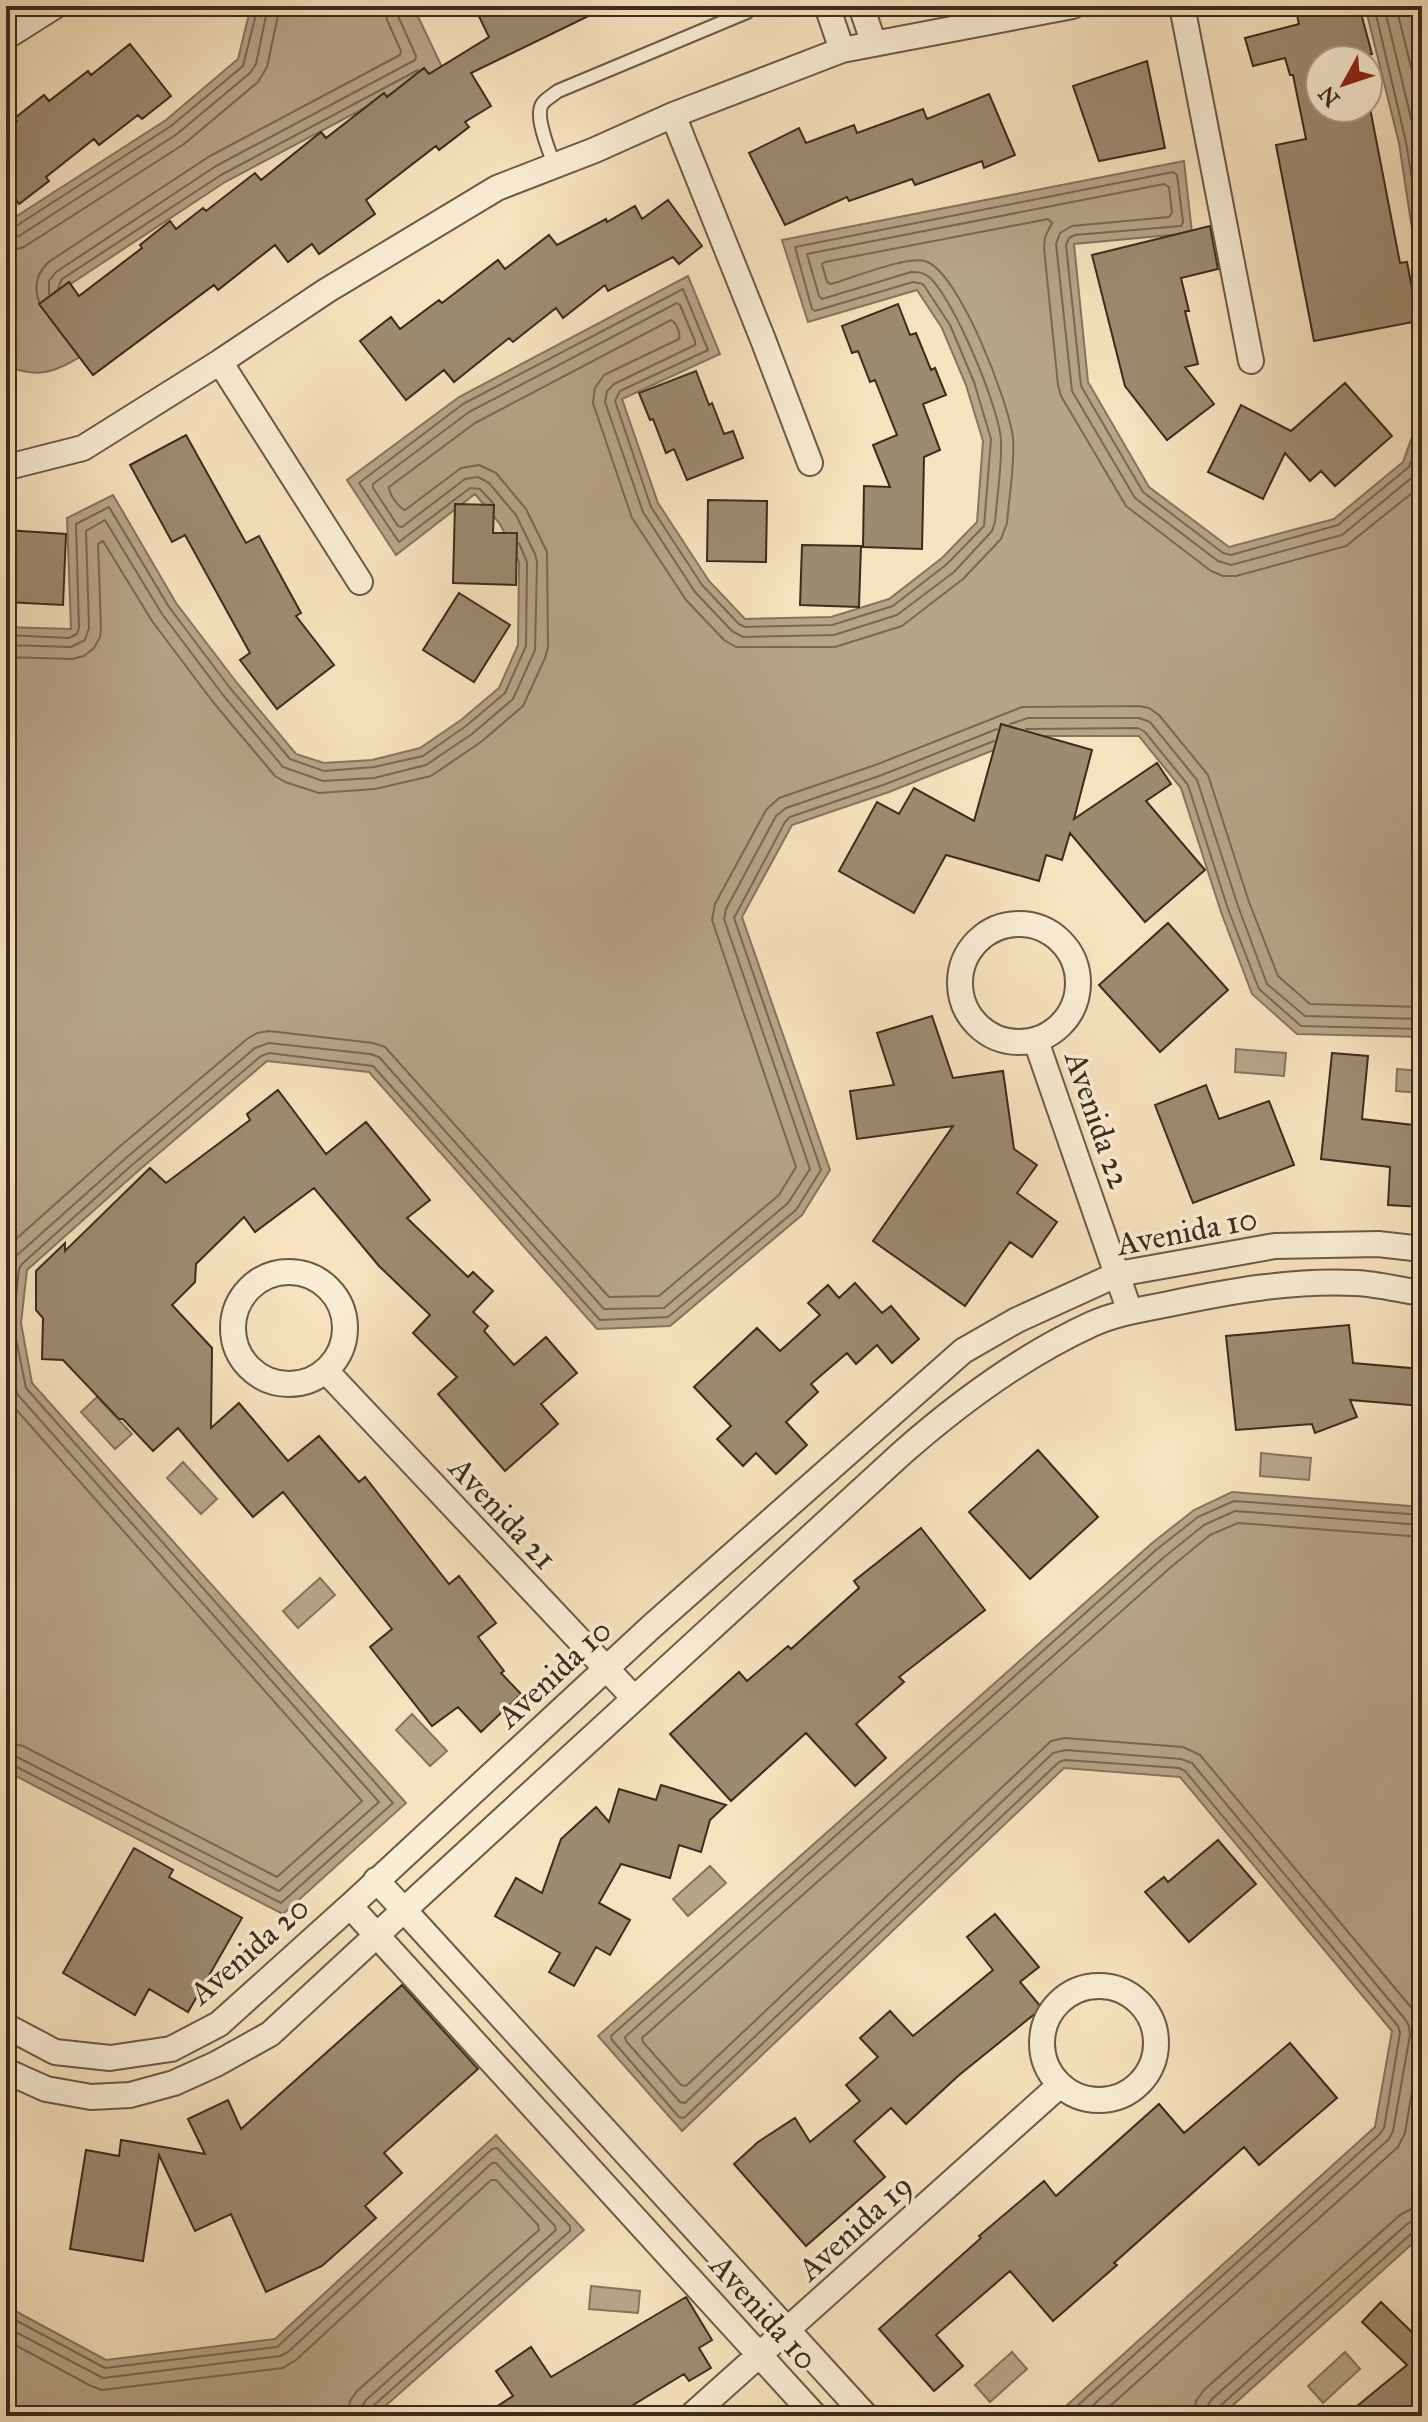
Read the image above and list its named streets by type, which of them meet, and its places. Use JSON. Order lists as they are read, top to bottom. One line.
{"streets":{"street":["Avenida 22","Avenida 10","Avenida 21","Avenida 20","Avenida 19"]},"crossings":[["Avenida 22","Avenida 10"],["Avenida 10","Avenida 21"],["Avenida 10","Avenida 20"],["Avenida 10","Avenida 19"]],"north":"bottom left"}
